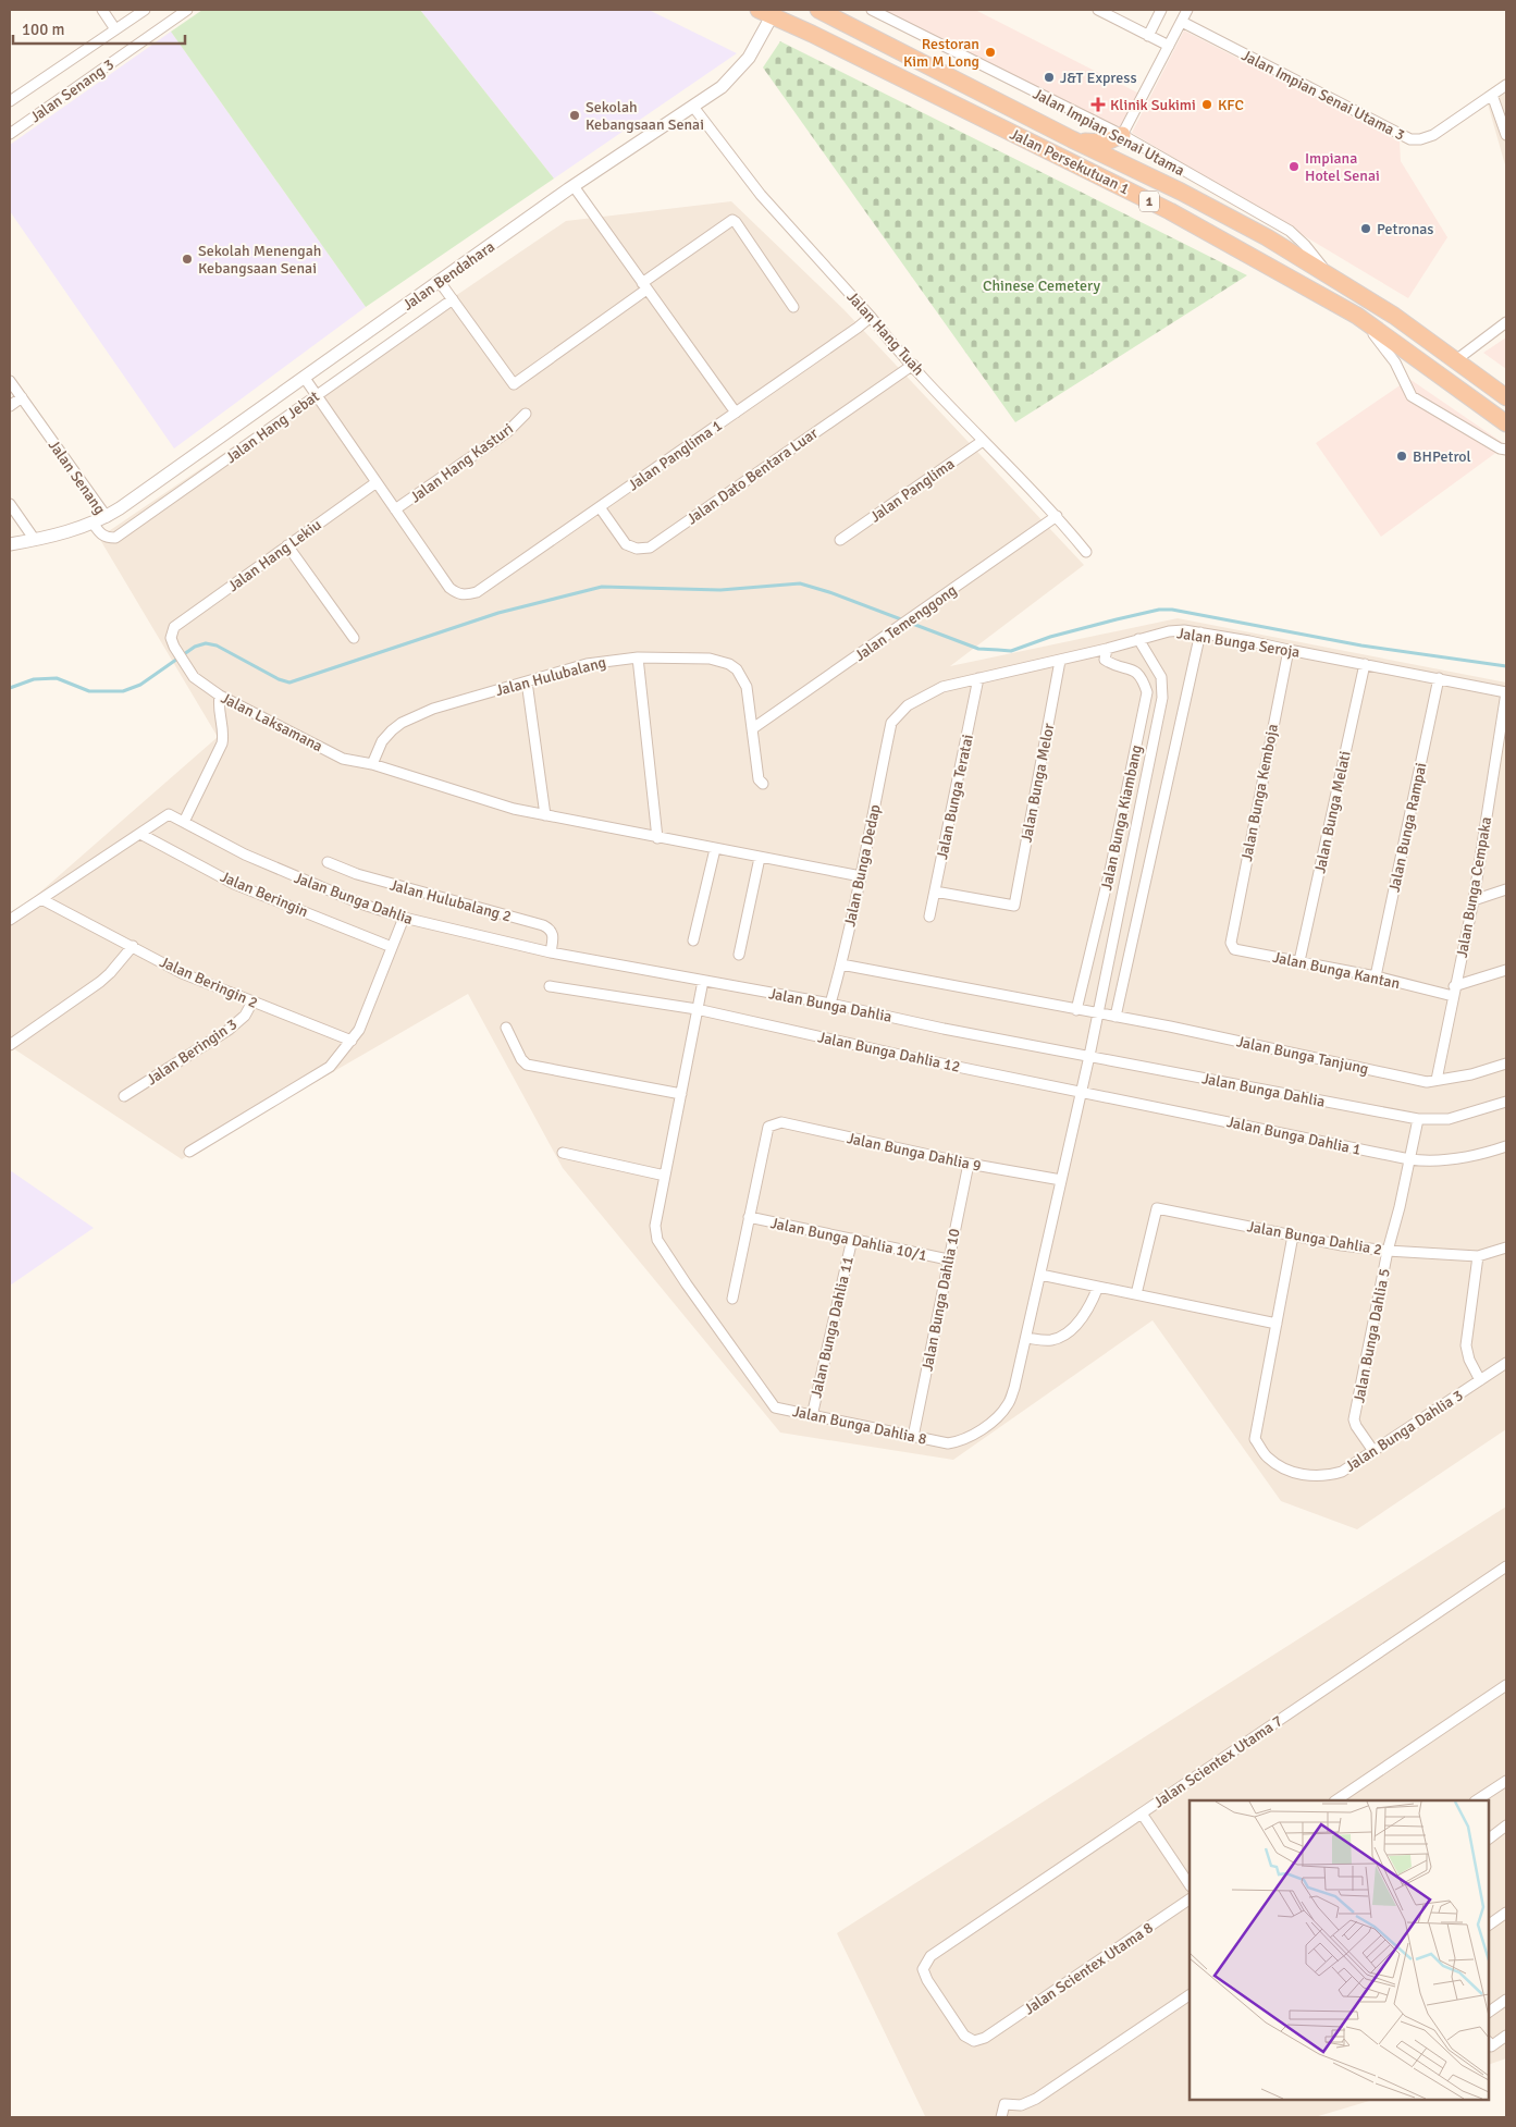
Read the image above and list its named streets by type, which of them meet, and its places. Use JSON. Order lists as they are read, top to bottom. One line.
{"streets":{"highway":["Jalan Persekutuan 1","1"],"street":["Jalan Senang 3","Jalan Impian Senai Utama 3","Jalan Impian Senai Utama","Jalan Bendahara","Jalan Hang Tuah","Jalan Hang Jebat","Jalan Panglima 1","Jalan Hang Kasturi","Jalan Dato Bentara Luar","Jalan Senang","Jalan Panglima","Jalan Hang Lekiu","Jalan Temenggong","Jalan Bunga Seroja","Jalan Hulubalang","Jalan Laksamana","Jalan Bunga Melor","Jalan Bunga Kemboja","Jalan Bunga Teratai","Jalan Bunga Melati","Jalan Bunga Kiambang","Jalan Bunga Rampai","Jalan Bunga Dedap","Jalan Bunga Cempaka","Jalan Beringin","Jalan Bunga Dahlia","Jalan Hulubalang 2","Jalan Bunga Kantan","Jalan Beringin 2","Jalan Beringin 3","Jalan Bunga Dahlia 12","Jalan Bunga Tanjung","Jalan Bunga Dahlia 1","Jalan Bunga Dahlia 9","Jalan Bunga Dahlia 2","Jalan Bunga Dahlia 10/1","Jalan Bunga Dahlia 10","Jalan Bunga Dahlia 11","Jalan Bunga Dahlia 5","Jalan Bunga Dahlia 8","Jalan Bunga Dahlia 3","Jalan Scientex Utama 7","Jalan Scientex Utama 8"]},"crossings":[["Jalan Impian Senai Utama","Jalan Persekutuan 1"],["Jalan Persekutuan 1","Jalan Bendahara"],["Jalan Bendahara","Jalan Hang Tuah"],["Jalan Bendahara","Jalan Hang Kasturi"],["Jalan Bendahara","Jalan Senang"],["Jalan Hang Tuah","Jalan Panglima 1"],["Jalan Hang Tuah","Jalan Dato Bentara Luar"],["Jalan Hang Tuah","Jalan Panglima"],["Jalan Hang Tuah","Jalan Temenggong"],["Jalan Hang Jebat","Jalan Hang Kasturi"],["Jalan Hang Jebat","Jalan Senang"],["Jalan Panglima 1","Jalan Hang Kasturi"],["Jalan Panglima 1","Jalan Dato Bentara Luar"],["Jalan Hang Kasturi","Jalan Hang Lekiu"],["Jalan Hang Lekiu","Jalan Laksamana"],["Jalan Temenggong","Jalan Hulubalang"],["Jalan Bunga Seroja","Jalan Bunga Melor"],["Jalan Bunga Seroja","Jalan Bunga Kemboja"],["Jalan Bunga Seroja","Jalan Bunga Teratai"],["Jalan Bunga Seroja","Jalan Bunga Melati"],["Jalan Bunga Seroja","Jalan Bunga Kiambang"],["Jalan Bunga Seroja","Jalan Bunga Rampai"],["Jalan Bunga Seroja","Jalan Bunga Dedap"],["Jalan Bunga Seroja","Jalan Bunga Cempaka"],["Jalan Bunga Seroja","Jalan Bunga Dahlia 8"],["Jalan Hulubalang","Jalan Laksamana"],["Jalan Laksamana","Jalan Bunga Dedap"],["Jalan Bunga Melor","Jalan Bunga Teratai"],["Jalan Bunga Kemboja","Jalan Bunga Kantan"],["Jalan Bunga Melati","Jalan Bunga Kantan"],["Jalan Bunga Kiambang","Jalan Bunga Tanjung"],["Jalan Bunga Rampai","Jalan Bunga Kantan"],["Jalan Bunga Dedap","Jalan Bunga Dahlia"],["Jalan Bunga Dedap","Jalan Bunga Tanjung"],["Jalan Bunga Cempaka","Jalan Bunga Kantan"],["Jalan Bunga Cempaka","Jalan Bunga Tanjung"],["Jalan Beringin","Jalan Bunga Dahlia"],["Jalan Bunga Dahlia","Jalan Hulubalang 2"],["Jalan Bunga Dahlia","Jalan Bunga Dahlia 5"],["Jalan Bunga Dahlia","Jalan Bunga Dahlia 8"],["Jalan Beringin 2","Jalan Beringin 3"],["Jalan Bunga Dahlia 12","Jalan Bunga Dahlia 1"],["Jalan Bunga Dahlia 12","Jalan Bunga Dahlia 8"],["Jalan Bunga Tanjung","Jalan Bunga Dahlia 8"],["Jalan Bunga Dahlia 1","Jalan Bunga Dahlia 5"],["Jalan Bunga Dahlia 1","Jalan Bunga Dahlia 8"],["Jalan Bunga Dahlia 9","Jalan Bunga Dahlia 10/1"],["Jalan Bunga Dahlia 9","Jalan Bunga Dahlia 10"],["Jalan Bunga Dahlia 9","Jalan Bunga Dahlia 8"],["Jalan Bunga Dahlia 2","Jalan Bunga Dahlia 5"],["Jalan Bunga Dahlia 2","Jalan Bunga Dahlia 3"],["Jalan Bunga Dahlia 10/1","Jalan Bunga Dahlia 10"],["Jalan Bunga Dahlia 10/1","Jalan Bunga Dahlia 11"],["Jalan Bunga Dahlia 10","Jalan Bunga Dahlia 8"],["Jalan Bunga Dahlia 11","Jalan Bunga Dahlia 8"],["Jalan Bunga Dahlia 5","Jalan Bunga Dahlia 3"],["Jalan Scientex Utama 7","Jalan Scientex Utama 8"]],"parks":["Chinese Cemetery"],"places":{"other":["Restoran Kim M Long","J&T Express","KFC","Sekolah Kebangsaan Senai","Impiana Hotel Senai","Petronas","Sekolah Menengah Kebangsaan Senai","BHPetrol"],"health":["Klinik Sukimi"]},"scale_bar":"100 m"}
